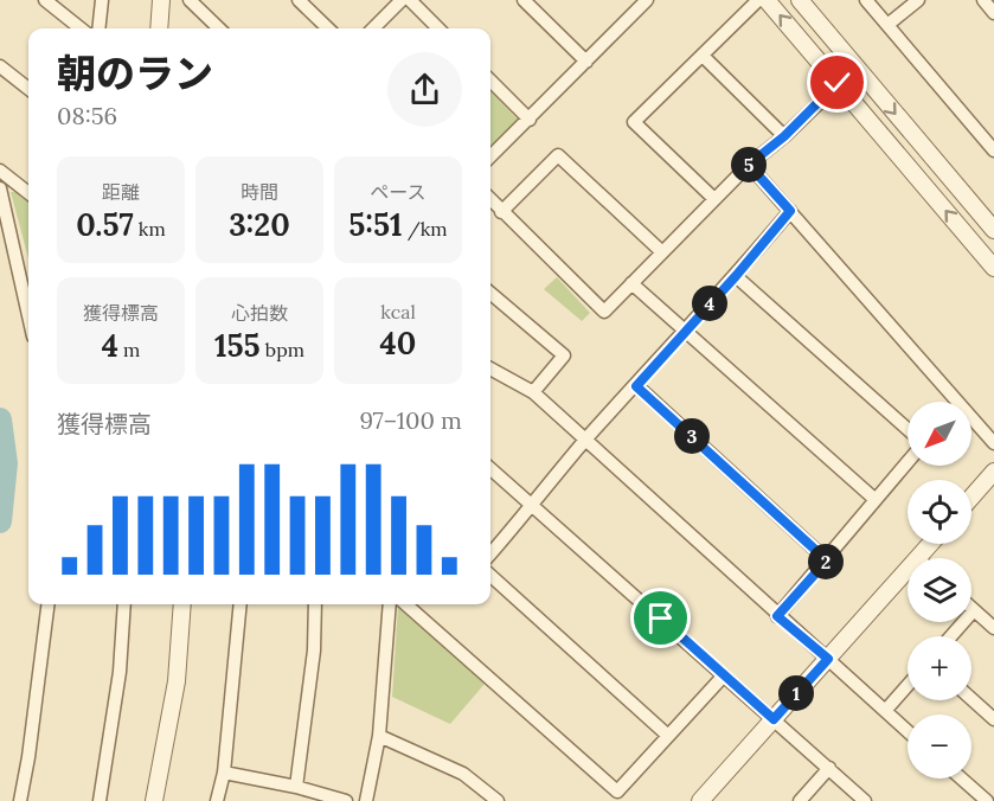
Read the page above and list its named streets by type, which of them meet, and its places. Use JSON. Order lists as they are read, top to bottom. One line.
{"north":"bottom left","page":{"heading":["朝のラン","08:56"],"pins":["5","4","3","2","1"],"stats":[["距離","0.57 km"],["時間","3:20"],["ペース","5:51 /km"],["獲得標高","4 m"],["心拍数","155 bpm"],["kcal","40"]],"chart":["獲得標高","97–100 m"],"map_buttons":["+","−"]}}
